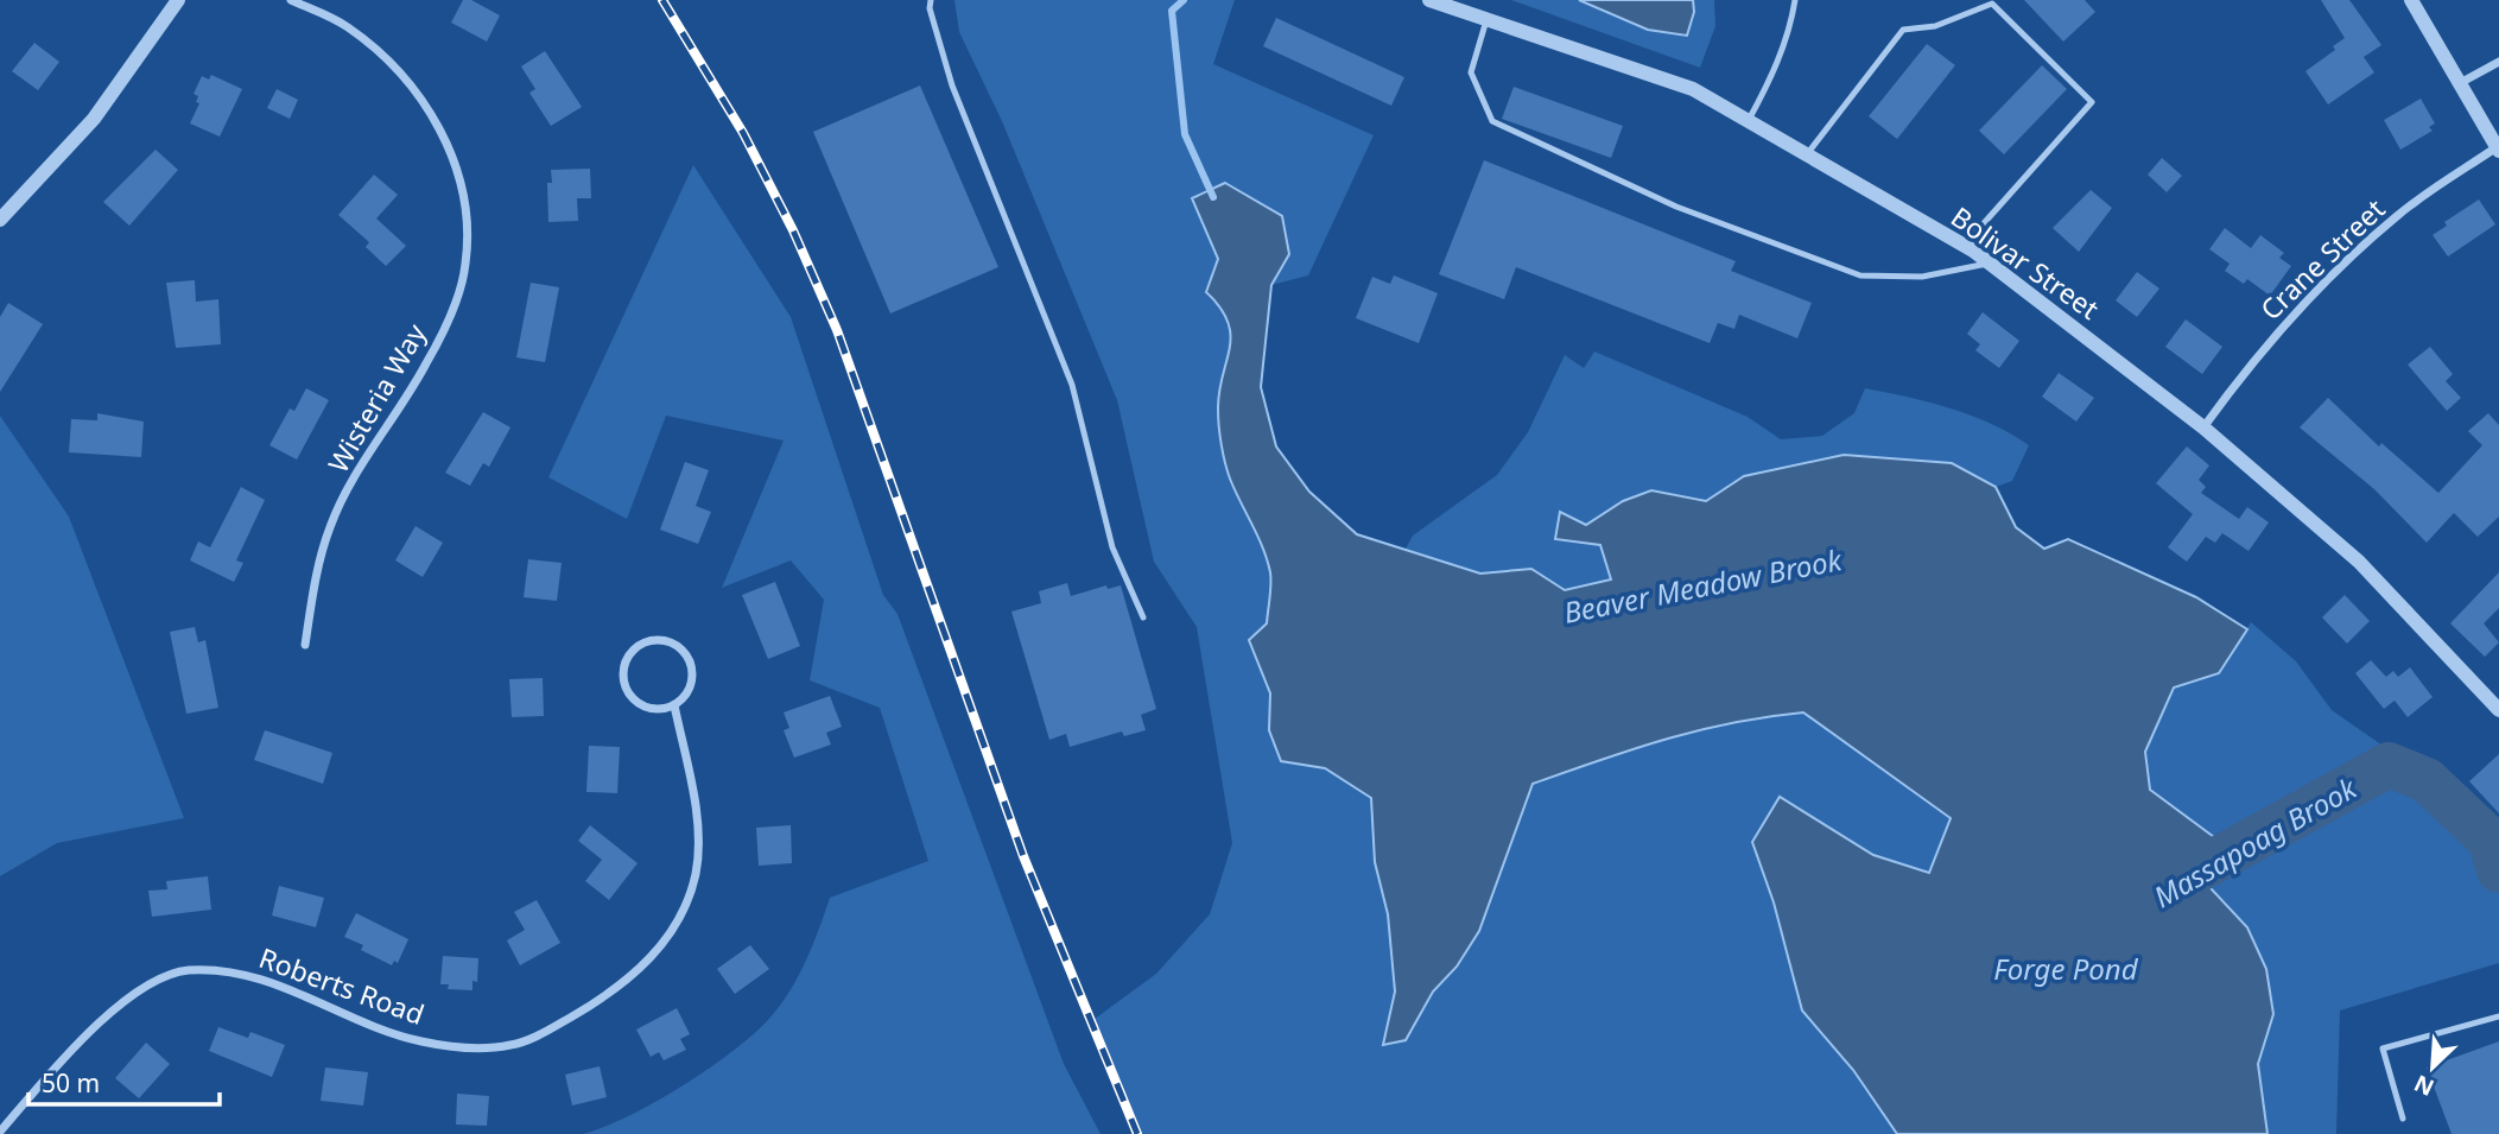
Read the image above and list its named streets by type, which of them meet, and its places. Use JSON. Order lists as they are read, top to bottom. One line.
{"streets":{"street":["Crane Street","Bolivar Street","Wisteria Way","Roberts Road"]},"crossings":[["Crane Street","Bolivar Street"]],"water":["Beaver Meadow Brook","Massapoag Brook","Forge Pond"],"scale_bar":"50 m","north":"bottom left"}
